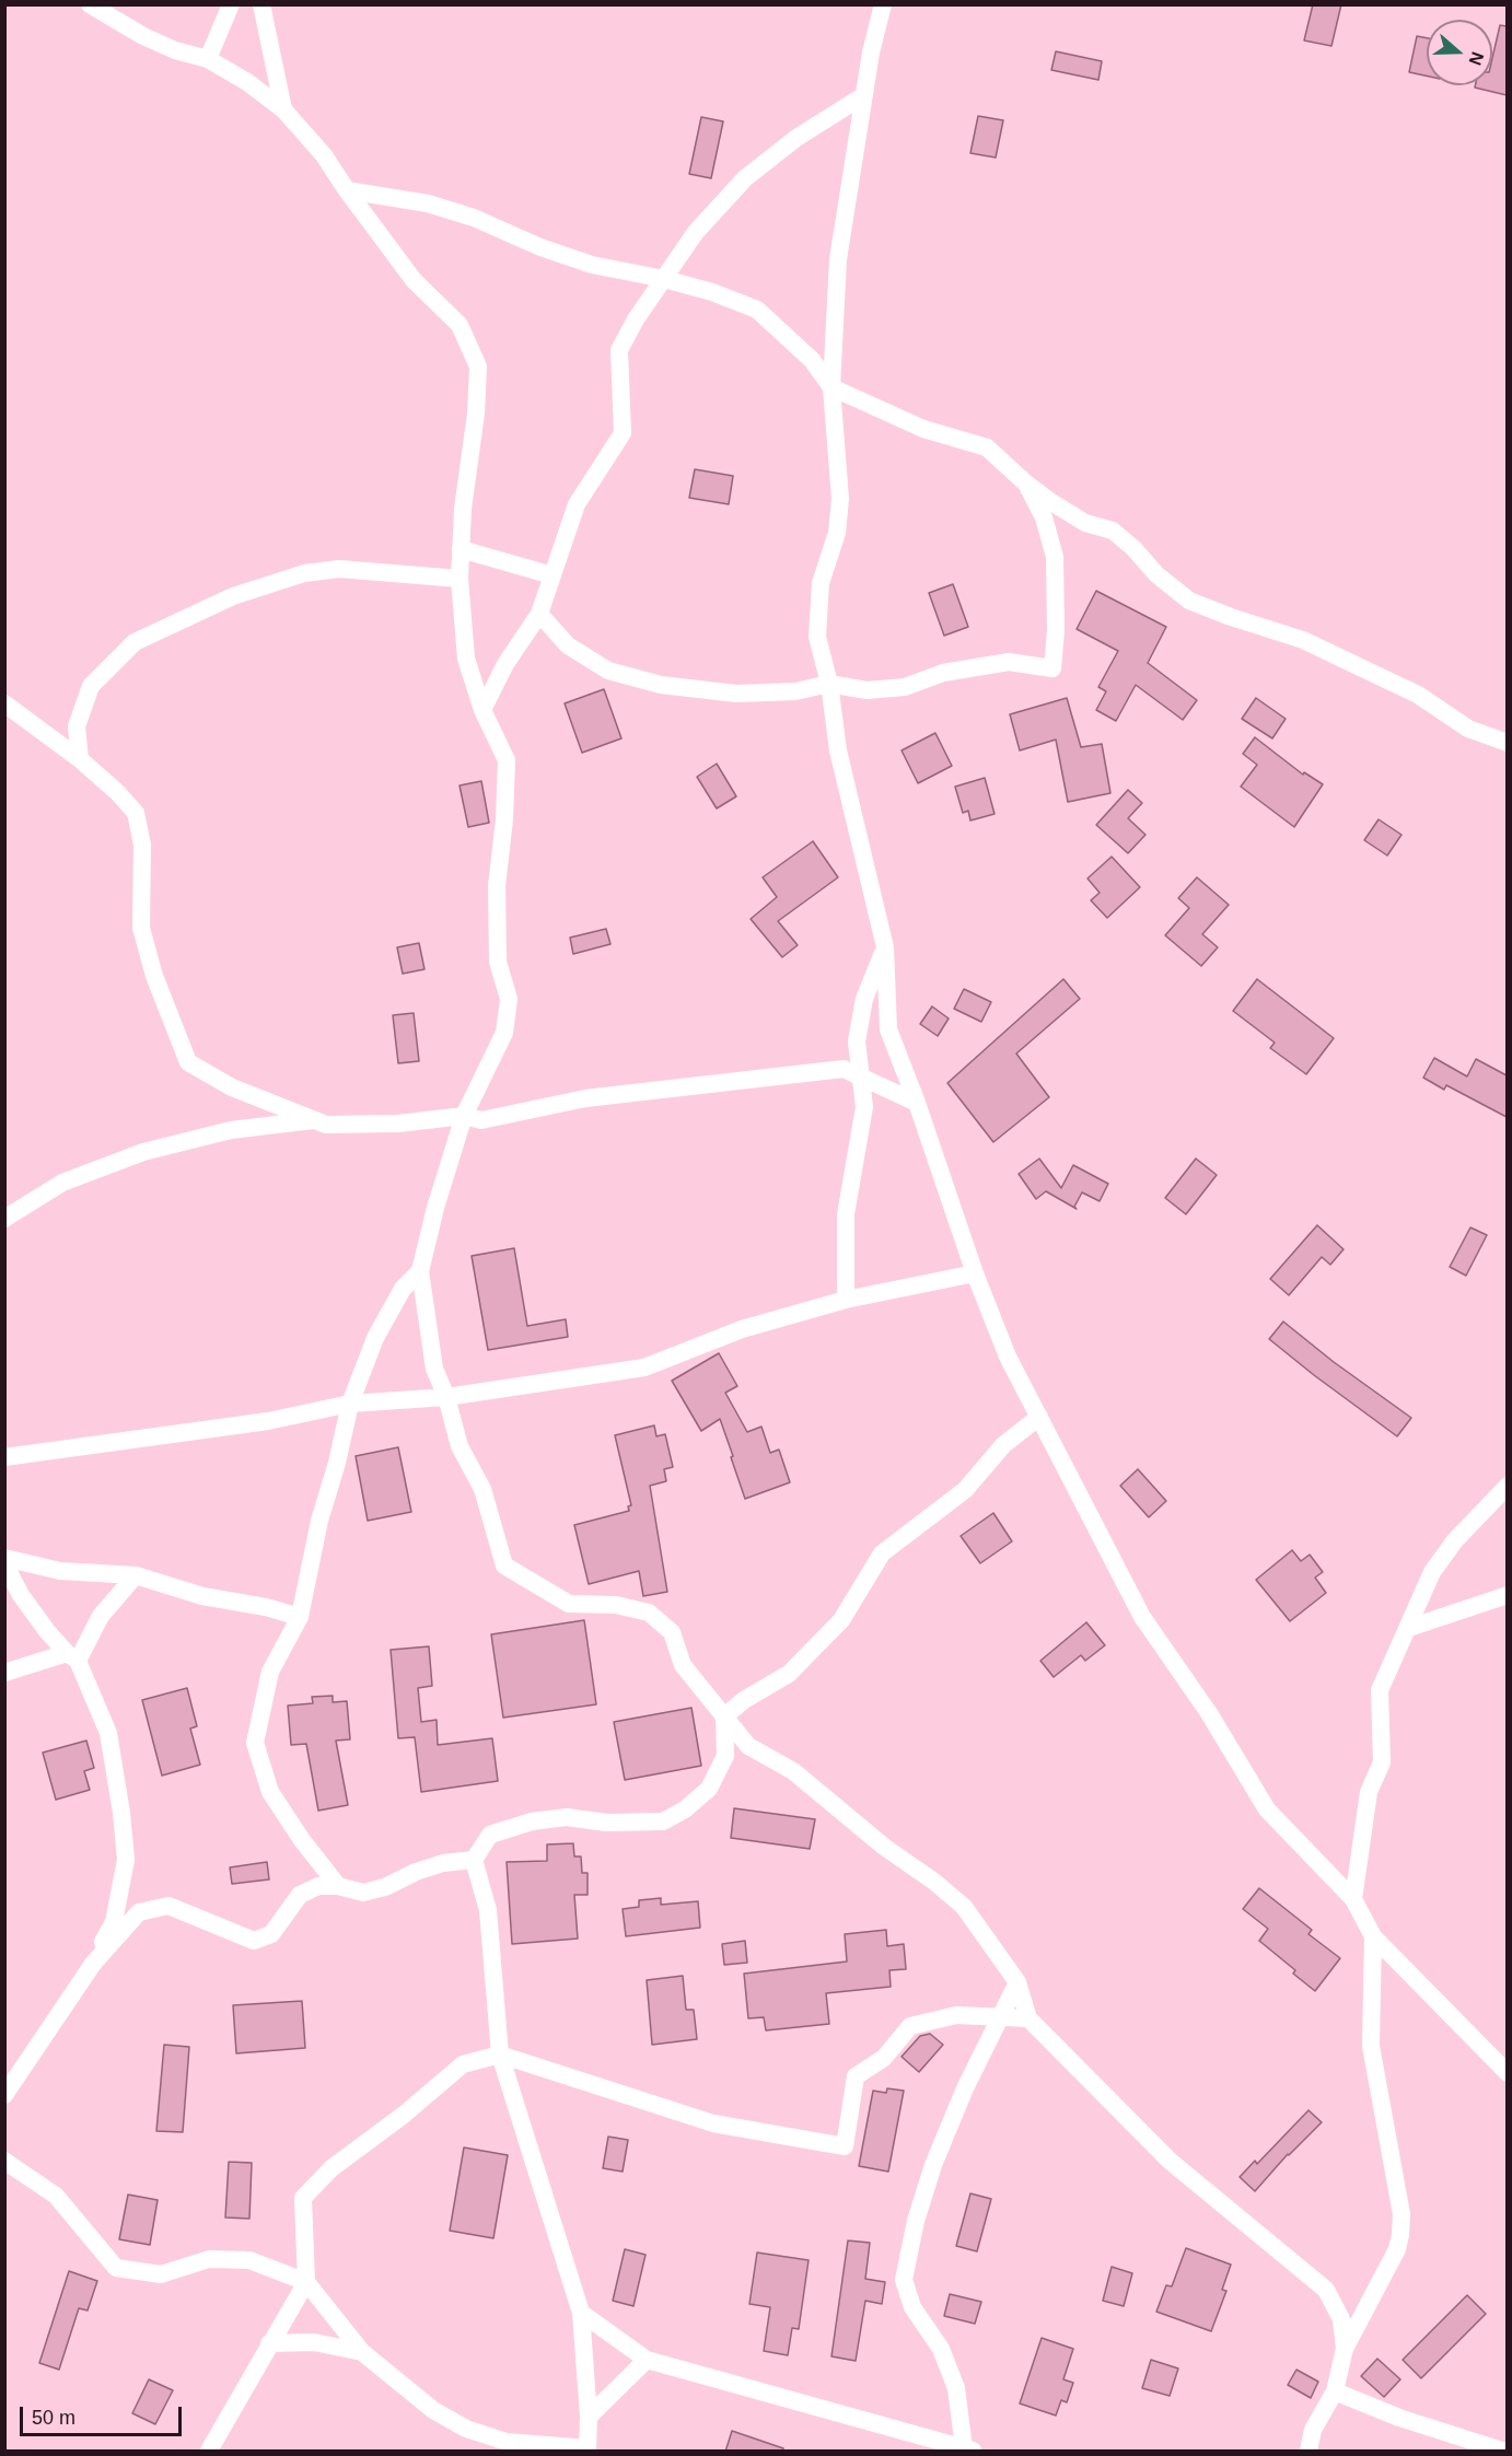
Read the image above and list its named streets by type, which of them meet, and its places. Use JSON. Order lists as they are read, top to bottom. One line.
{"scale_bar":"50 m","north":"right"}
